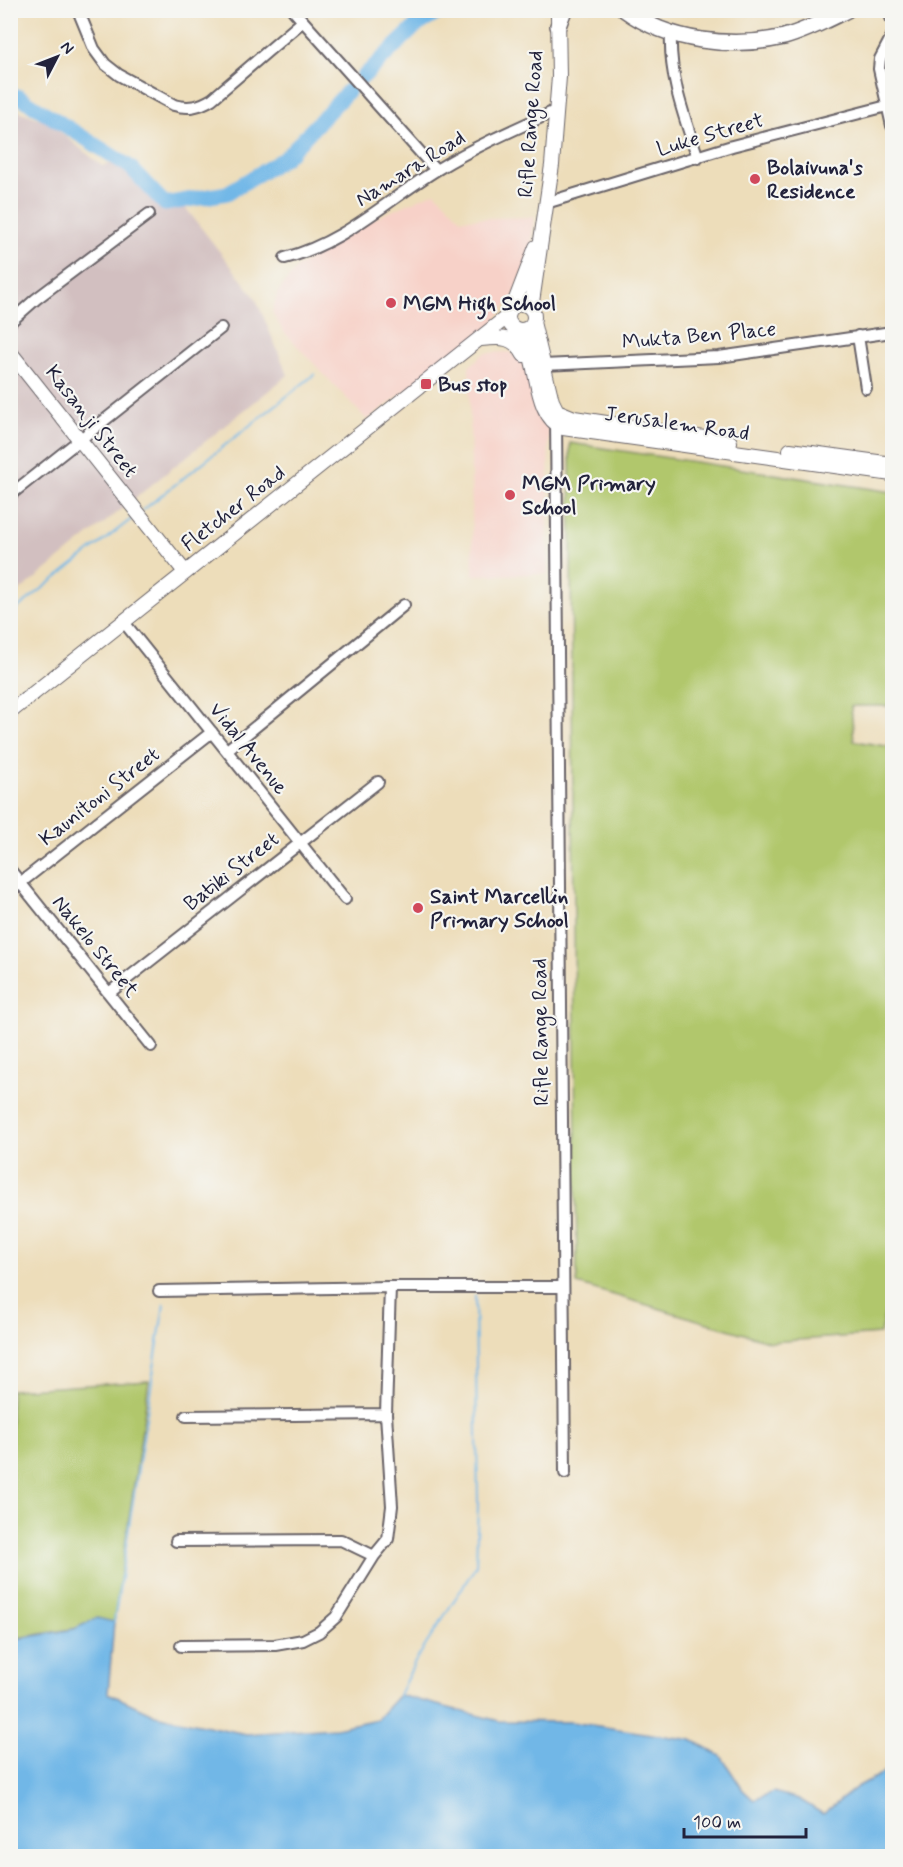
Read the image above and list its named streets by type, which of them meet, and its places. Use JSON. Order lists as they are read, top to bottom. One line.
{"streets":{"main road":["Rifle Range Road","Kasanji Street","Jerusalem Road","Fletcher Road"],"street":["Luke Street","Namara Road","Mukta Ben Place","Vidal Avenue","Kaunitoni Street","Batiki Street","Nakelo Street"]},"crossings":[["Rifle Range Road","Luke Street"],["Rifle Range Road","Namara Road"],["Rifle Range Road","Jerusalem Road"],["Rifle Range Road","Fletcher Road"],["Kasanji Street","Fletcher Road"],["Fletcher Road","Vidal Avenue"],["Vidal Avenue","Kaunitoni Street"],["Vidal Avenue","Batiki Street"],["Kaunitoni Street","Nakelo Street"],["Batiki Street","Nakelo Street"]],"places":{"other":["Bolaivuna's Residence","MGM High School","MGM Primary School","Saint Marcellin Primary School"],"transit":["Bus stop"]},"scale_bar":"100 m","north":"top right"}
